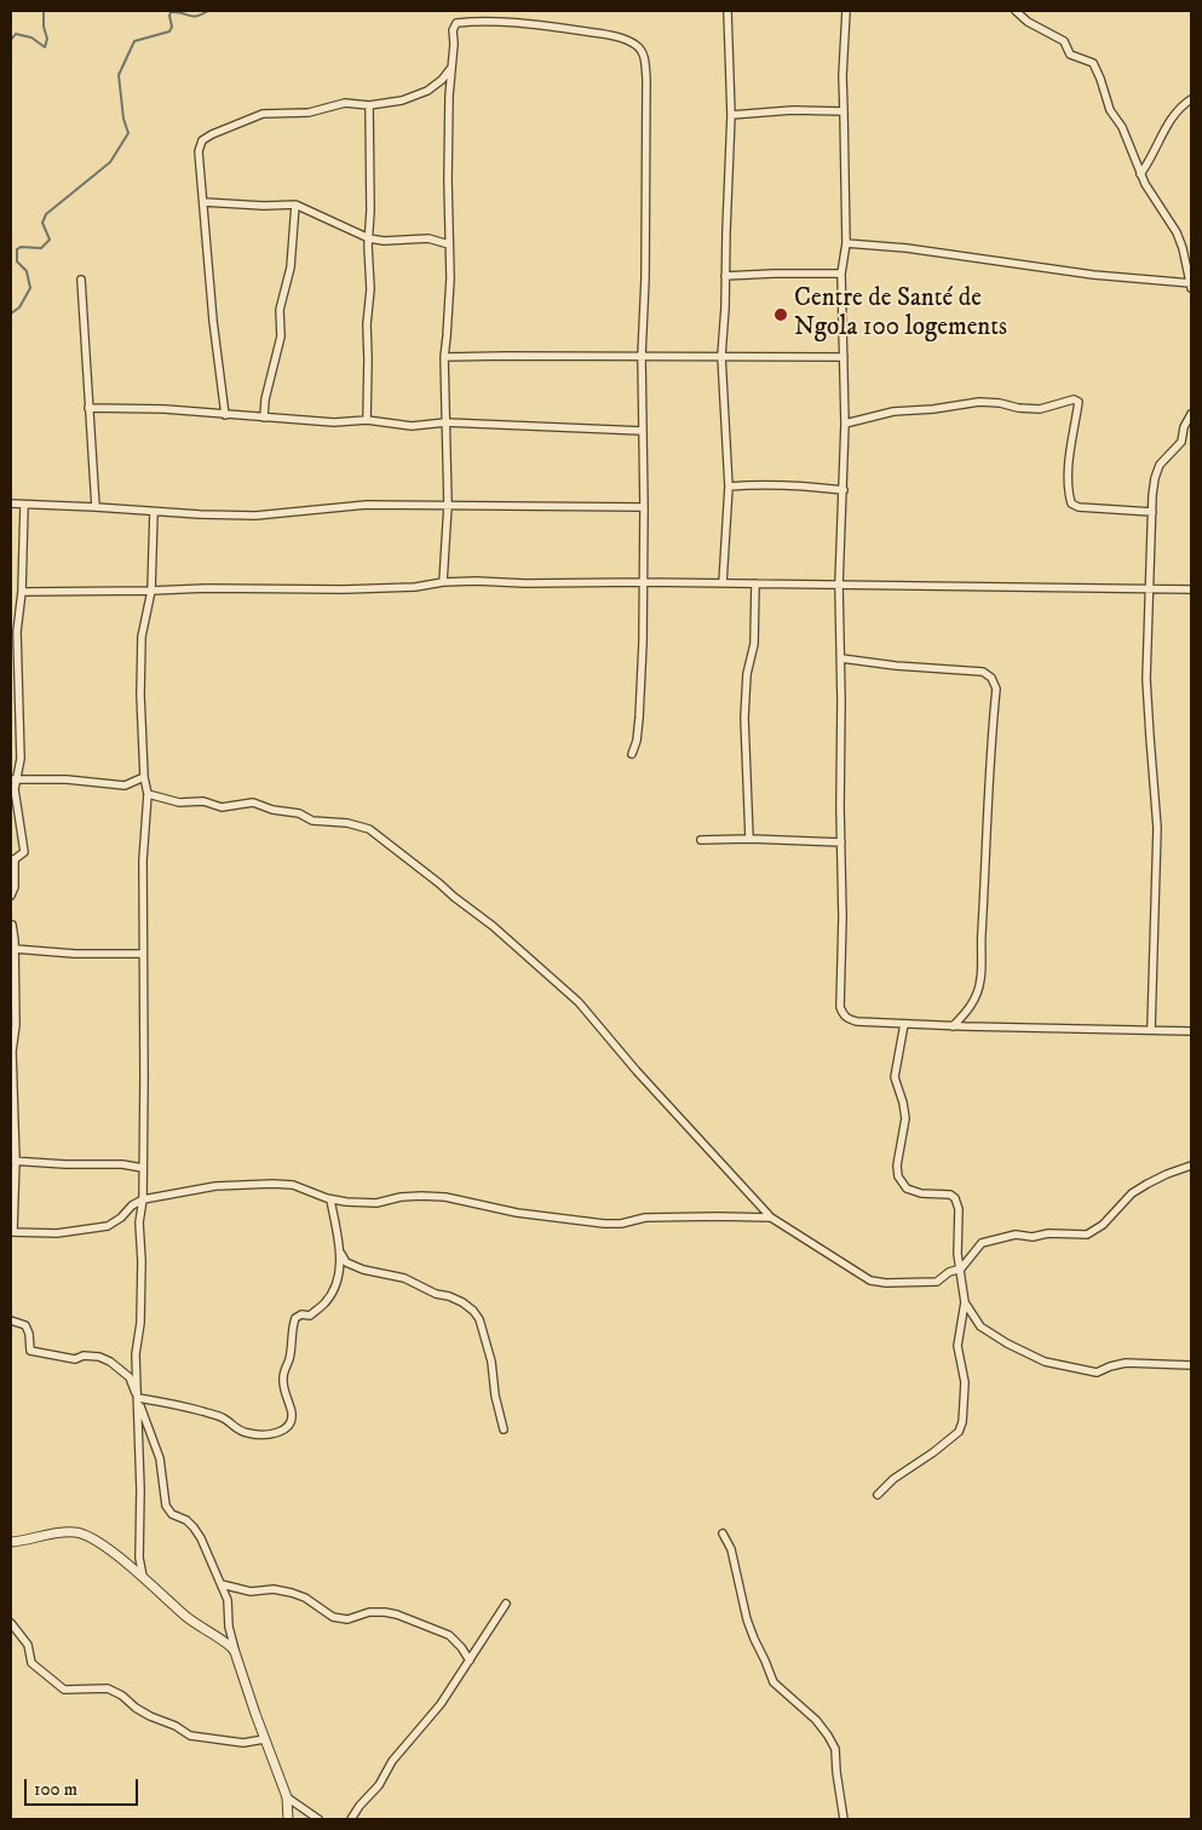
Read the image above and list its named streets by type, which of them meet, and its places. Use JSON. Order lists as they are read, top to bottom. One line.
{"places":["Centre de Santé de Ngola 100 logements"],"scale_bar":"100 m"}
